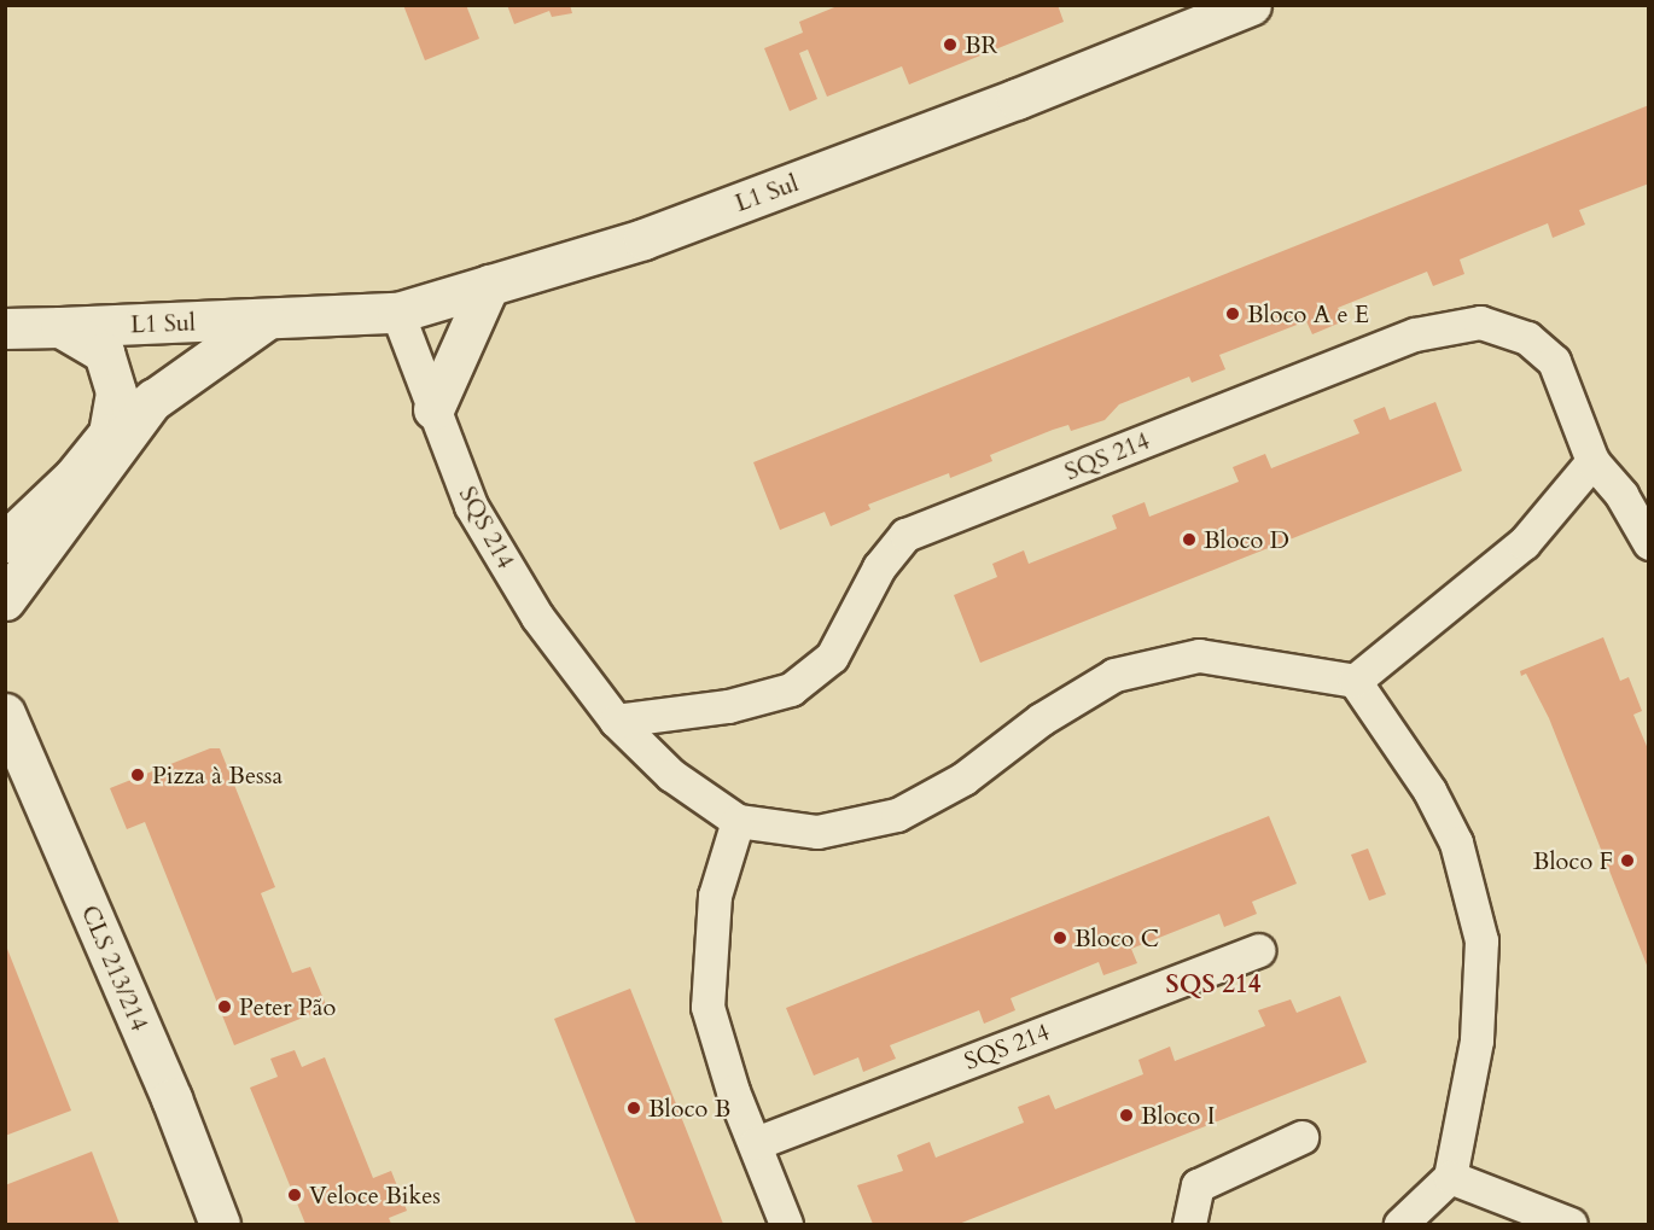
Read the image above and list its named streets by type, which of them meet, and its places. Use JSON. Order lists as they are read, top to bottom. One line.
{"streets":{"street":["L1 Sul","SQS 214","CLS 213/214"]},"crossings":[["L1 Sul","SQS 214"]],"districts":["SQS 214"],"places":["BR","Bloco A e E","Bloco D","Pizza à Bessa","Bloco F","Bloco C","Peter Pão","Bloco B","Bloco I","Veloce Bikes"]}
